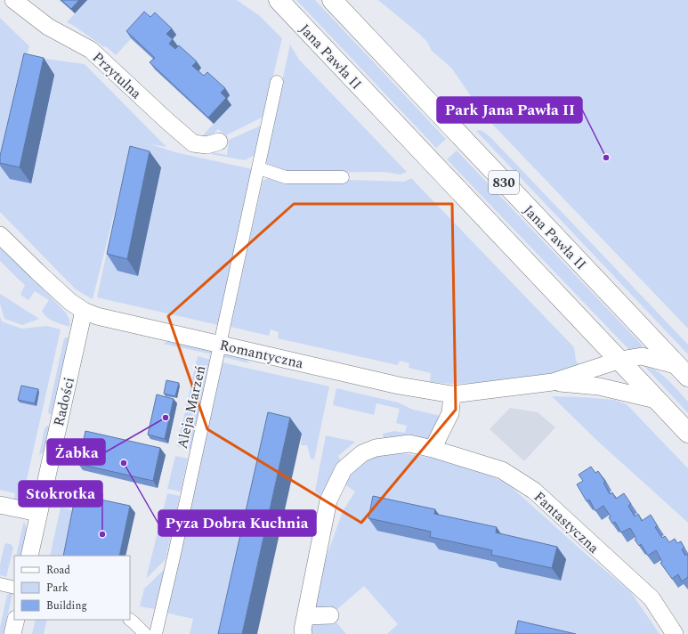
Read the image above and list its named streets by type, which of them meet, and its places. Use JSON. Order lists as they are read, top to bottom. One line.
{"streets":{"main road":["Jana Pawła II","830"],"street":["Przytulna","Romantyczna","Radości","Aleja Marzeń","Fantastyczna"]},"crossings":[["Jana Pawła II","Romantyczna"],["Romantyczna","Radości"],["Romantyczna","Aleja Marzeń"]],"places":["Park Jana Pawła II","Żabka","Pyza Dobra Kuchnia","Stokrotka"],"legend":["Road","Park","Building"]}
